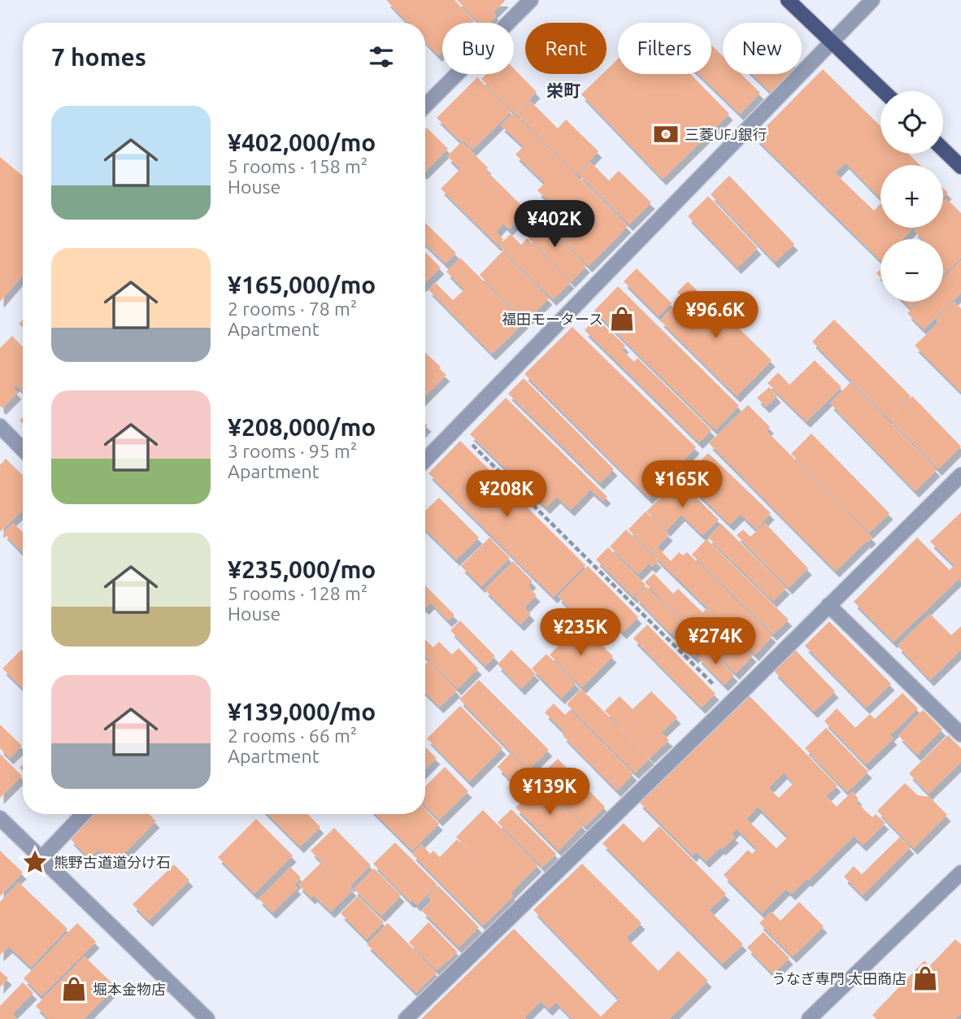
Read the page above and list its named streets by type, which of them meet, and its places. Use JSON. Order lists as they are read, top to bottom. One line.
{"districts":["栄町"],"places":{"bank":["三菱UFJ銀行"],"shop":["福田モータース","うなぎ専門 太田商店","堀本金物店"],"place":["熊野古道道分け石"]},"page":{"chip":["Buy","Rent","Filters","New"],"heading":"7 homes","map_buttons":["+","−"],"list":[{"name":"¥402,000/mo","note":"5 rooms · 158 m² · House"},{"name":"¥165,000/mo","note":"2 rooms · 78 m² · Apartment"},{"name":"¥208,000/mo","note":"3 rooms · 95 m² · Apartment"},{"name":"¥235,000/mo","note":"5 rooms · 128 m² · House"},{"name":"¥139,000/mo","note":"2 rooms · 66 m² · Apartment"}],"price":["¥402K","¥96.6K","¥165K","¥208K","¥235K","¥274K","¥139K"]}}
